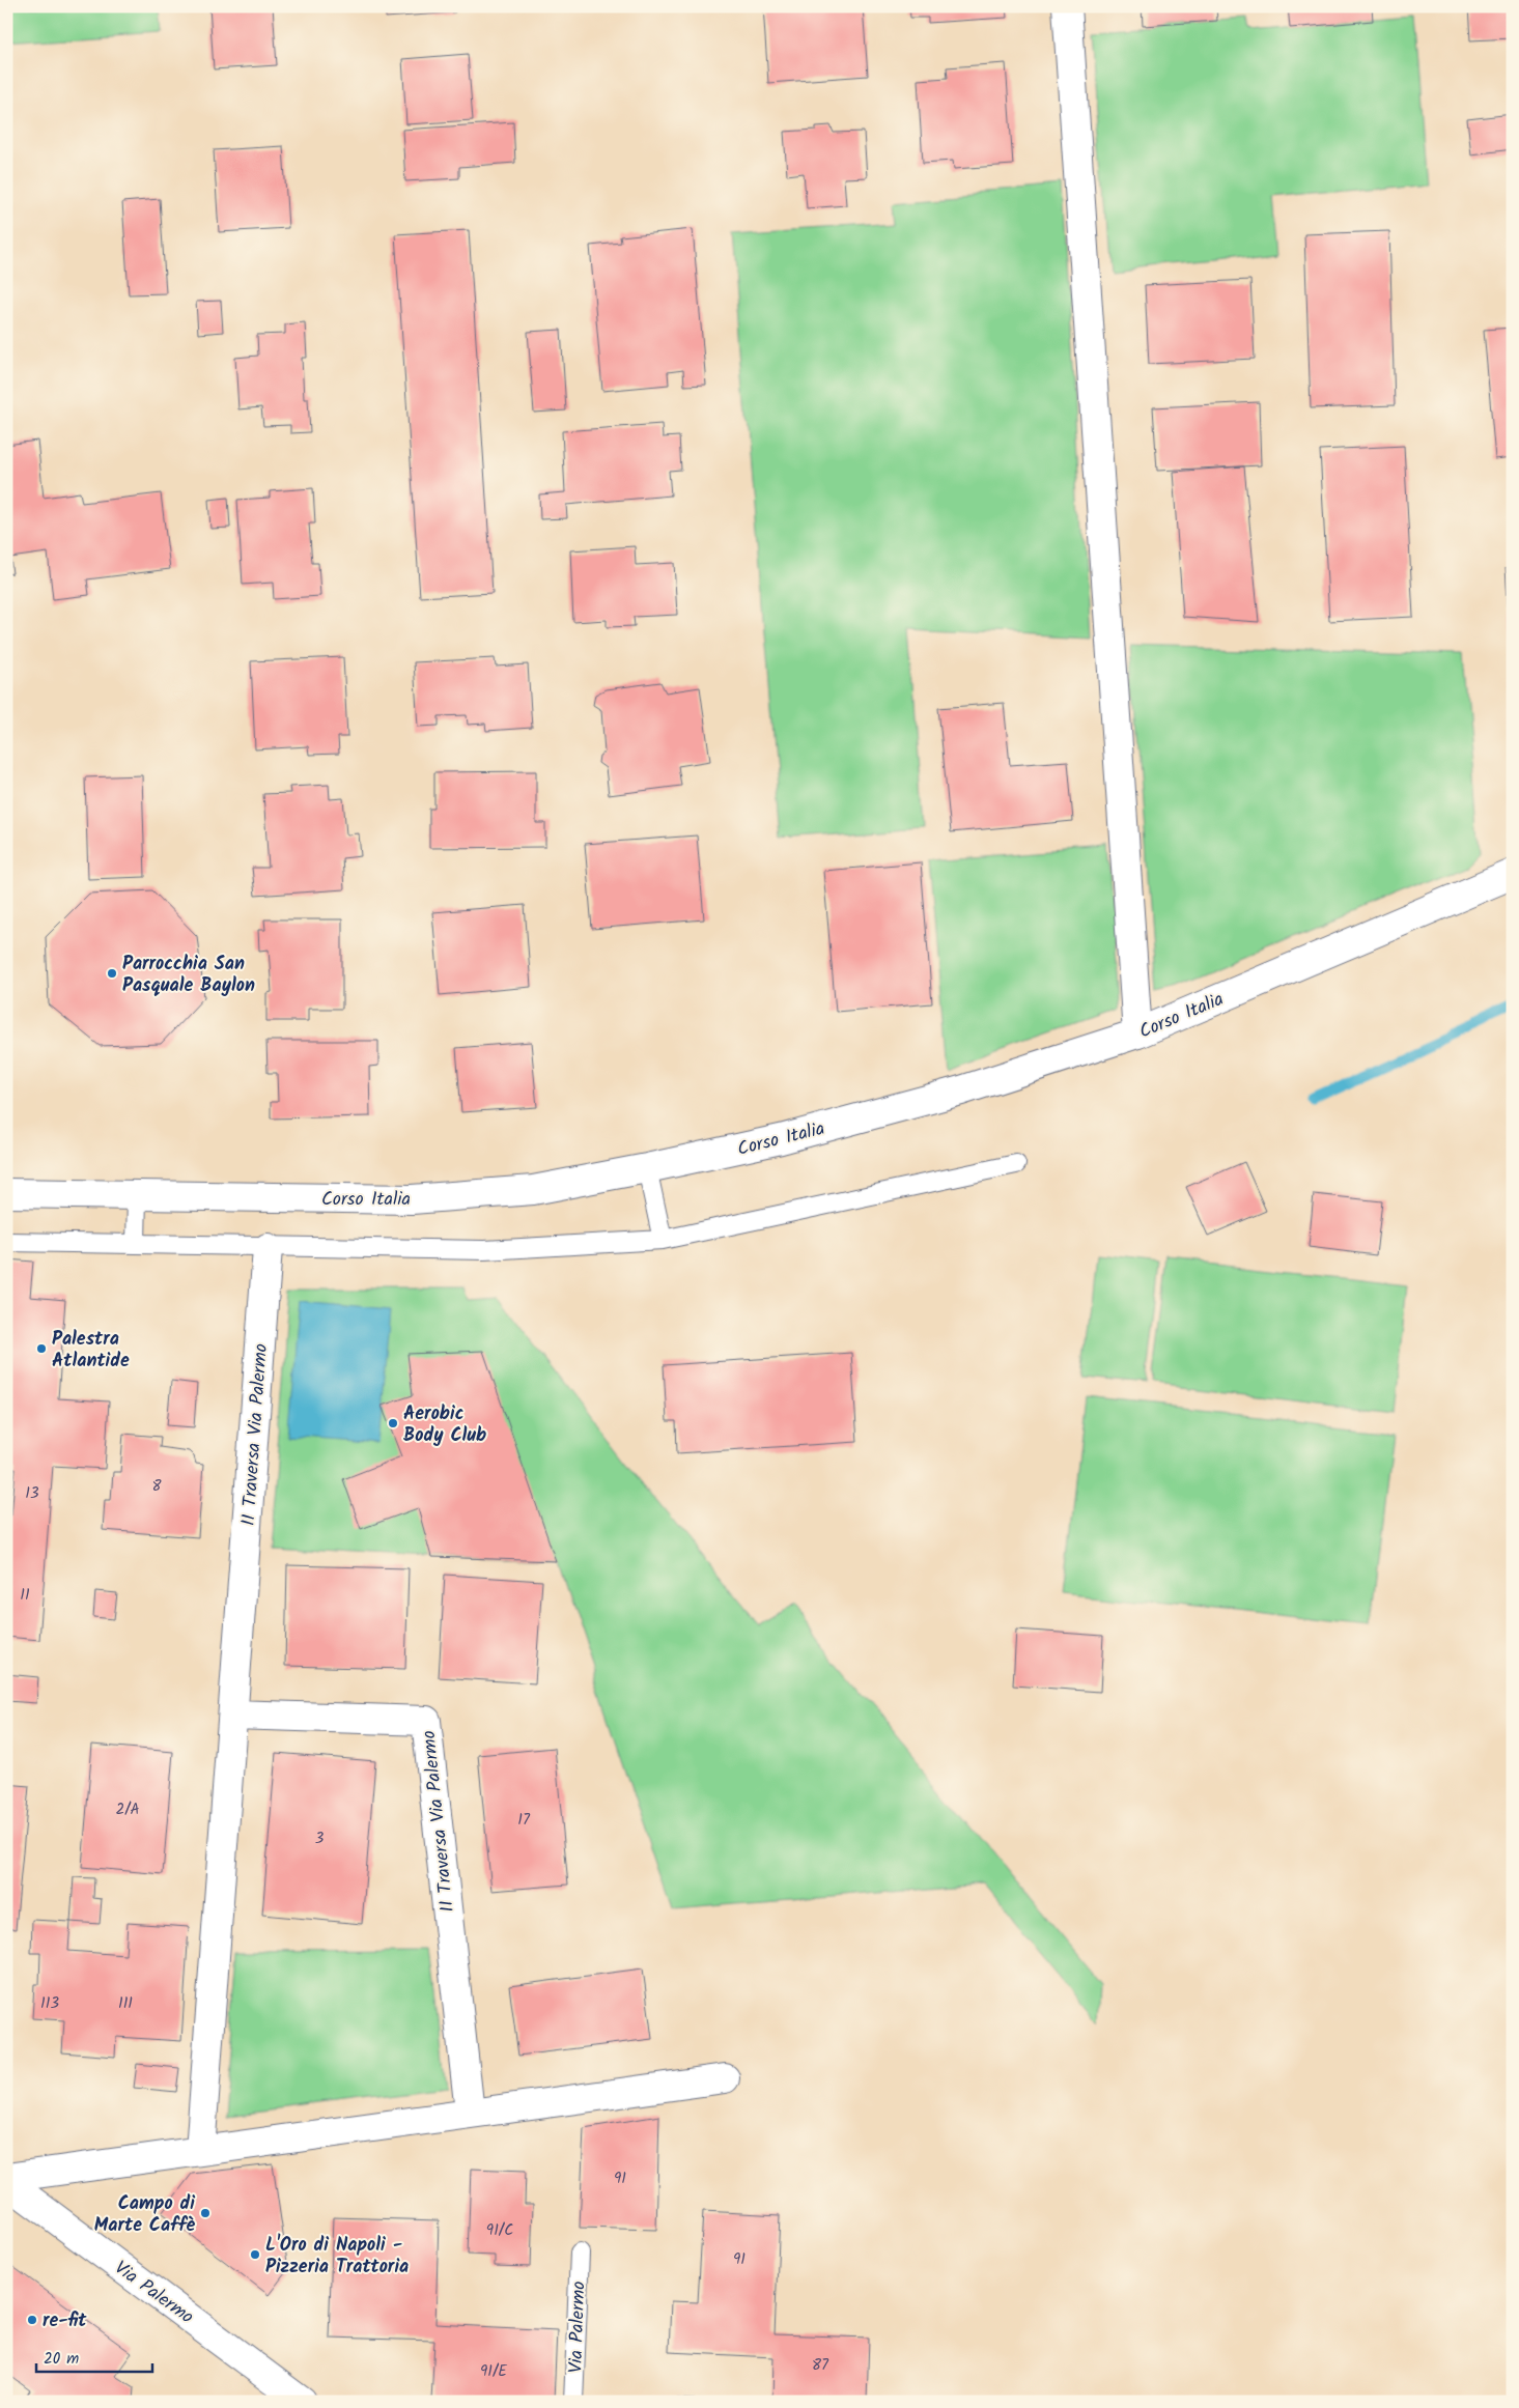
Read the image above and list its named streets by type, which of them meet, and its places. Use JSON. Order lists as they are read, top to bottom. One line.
{"streets":{"street":["Corso Italia","II Traversa Via Palermo","Via Palermo"]},"places":["Parrocchia San Pasquale Baylon","Palestra Atlantide","Aerobic Body Club","Campo di Marte Caffè","L'Oro di Napoli - Pizzeria Trattoria","re-fit"],"house_numbers":["8","13","11","2/A","17","3","113","111","91","91/C","91","87","91/E"],"scale_bar":"20 m"}
